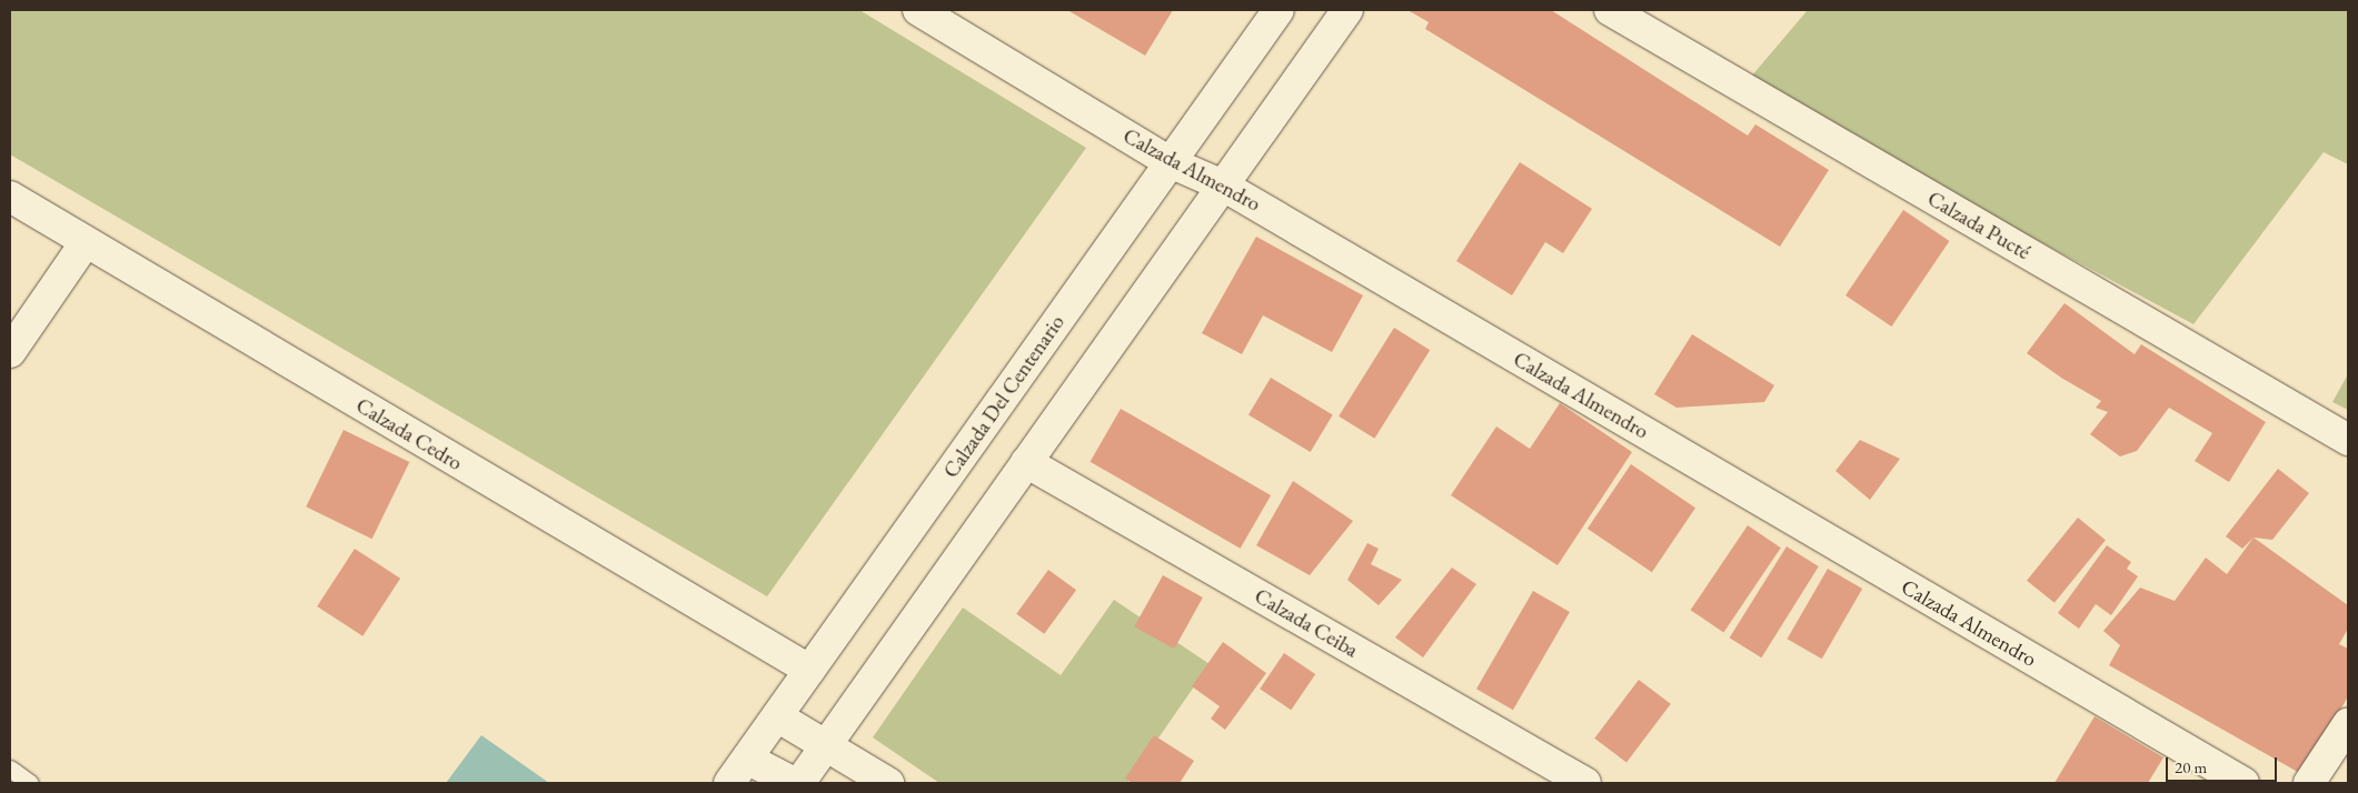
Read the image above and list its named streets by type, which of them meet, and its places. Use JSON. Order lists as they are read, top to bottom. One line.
{"streets":{"street":["Calzada Almendro","Calzada Pucté","Calzada Del Centenario","Calzada Cedro","Calzada Ceiba"]},"crossings":[["Calzada Almendro","Calzada Del Centenario"],["Calzada Del Centenario","Calzada Cedro"]],"scale_bar":"20 m"}
